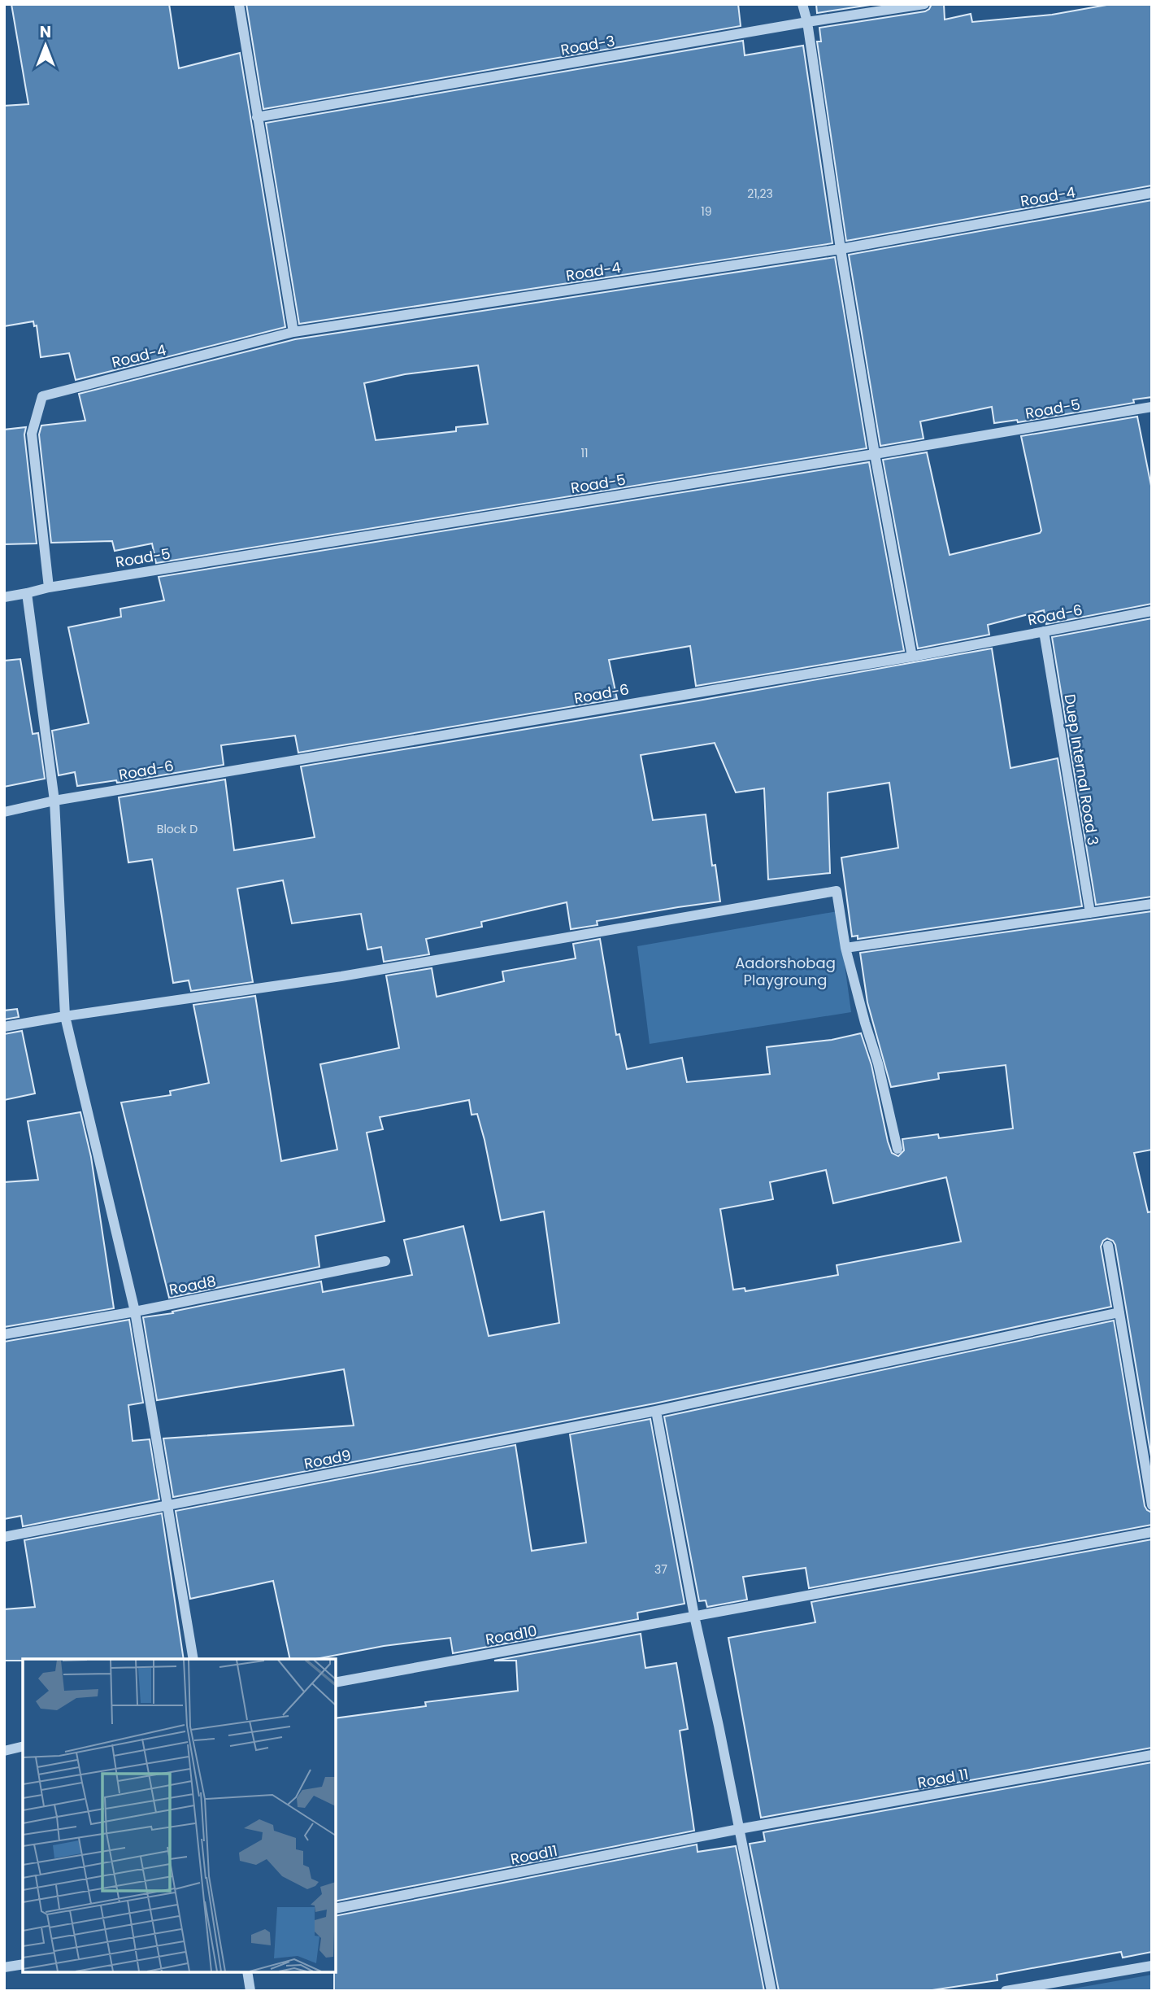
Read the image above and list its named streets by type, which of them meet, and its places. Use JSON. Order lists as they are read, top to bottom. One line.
{"streets":{"street":["Road-3","Road-4","Road-5","Road-6","Duep Internal Road 3","Road8","Road9","Road10","Road 11","Road11"]},"crossings":[["Road-4","Road-5"],["Road-6","Duep Internal Road 3"],["Road 11","Road11"]],"parks":["Aadorshobag Playgroung"],"house_numbers":["21,23","19","11","Block D","37"],"north":"top"}
